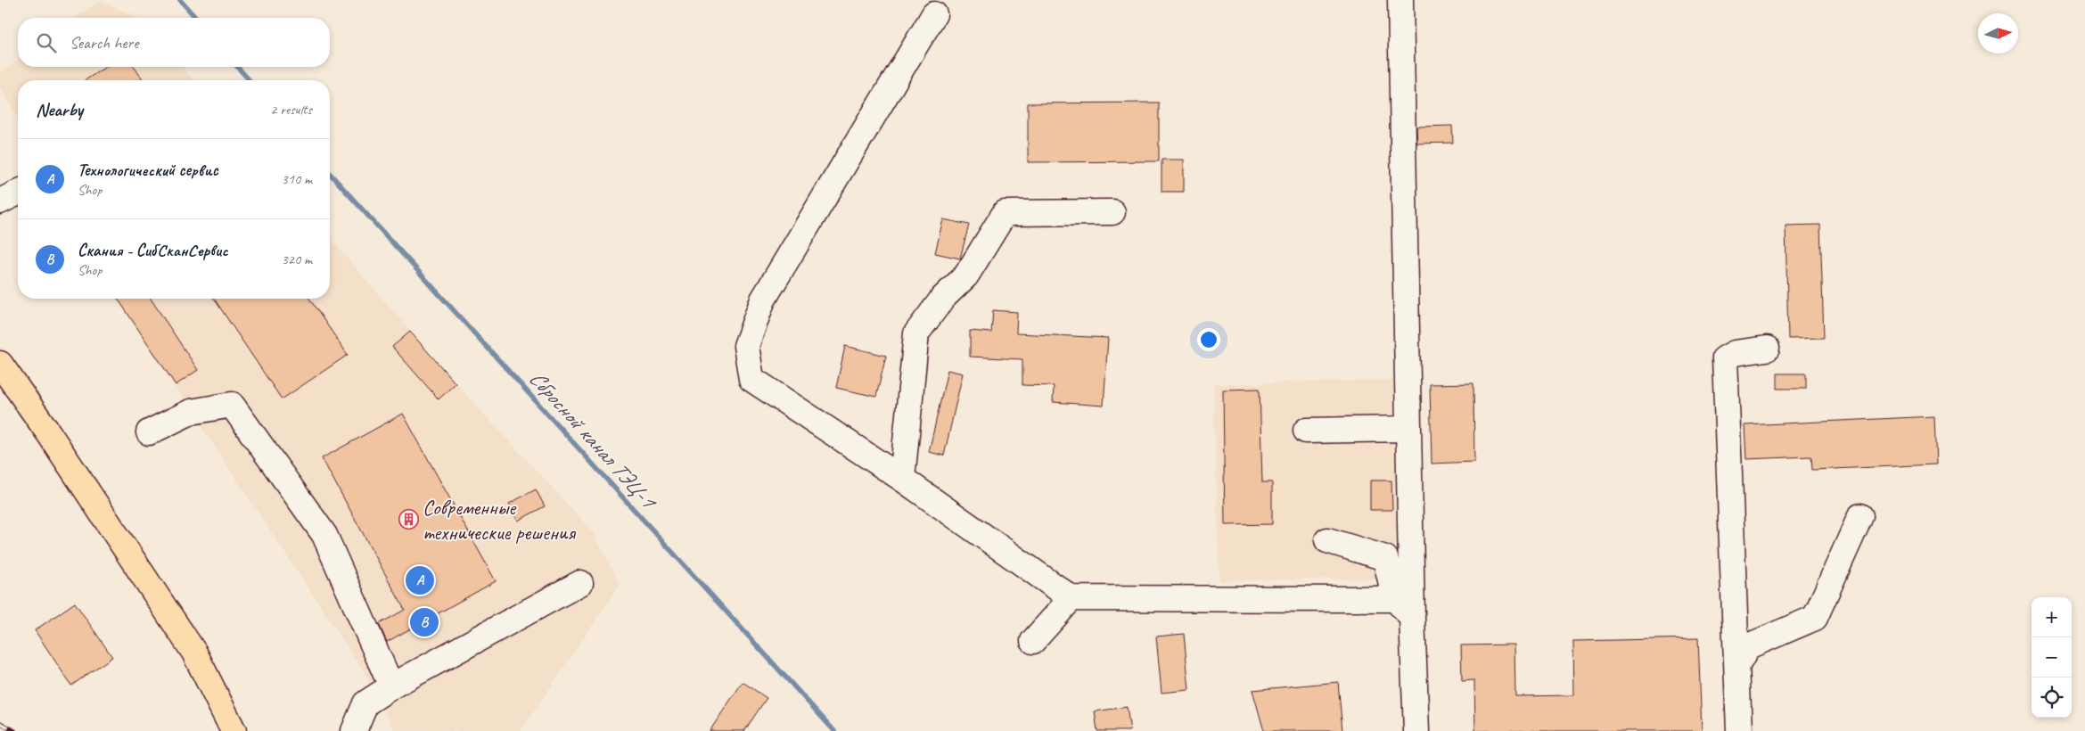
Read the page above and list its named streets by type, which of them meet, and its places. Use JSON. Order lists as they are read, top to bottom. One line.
{"water":["Сбросной канал ТЭЦ-1"],"places":{"building":["Современные технические решения"]},"north":"right","page":{"search":"Search here","heading":["Nearby","2 results"],"list":[{"mark":"A","name":"Технологический сервис","note":"Shop","value":"310 m"},{"mark":"B","name":"Скания - СибСканСервис","note":"Shop","value":"320 m"}],"pins":["A","B"],"map_buttons":["+","−"]}}
